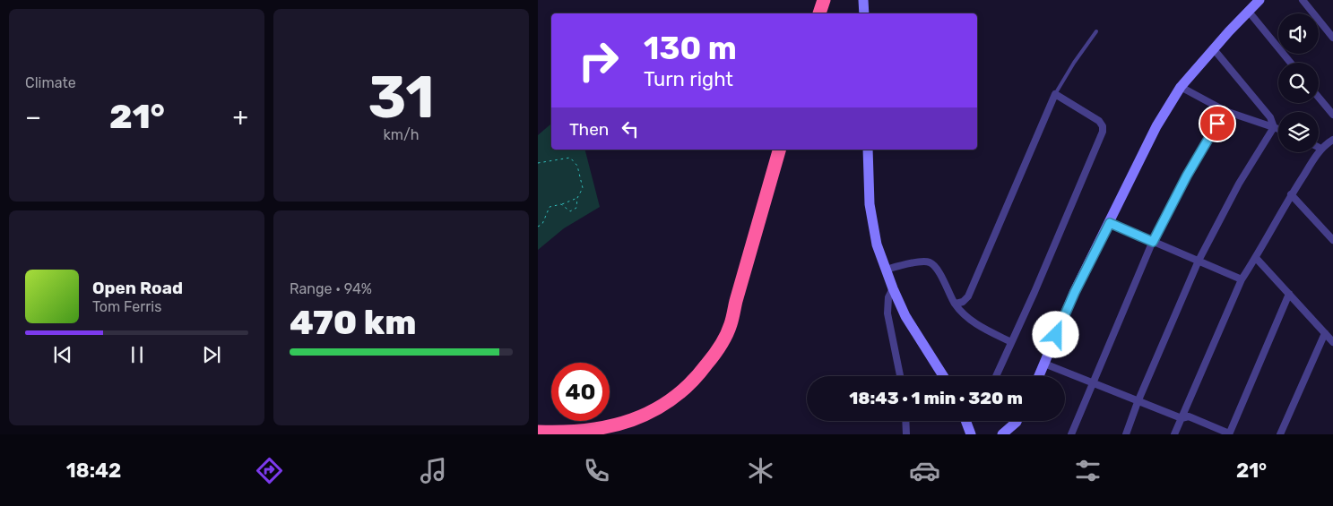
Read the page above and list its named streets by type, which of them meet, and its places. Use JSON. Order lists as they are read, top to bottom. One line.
{"page":{"tile":["Climate",["31","km/h"],["Range · 94%","470 km"]],"turn":["130 m","Turn right"],"heat":["−","21°","+"],"then":"Then","song":["Open Road","Tom Ferris"],"limit":"40","trip":"18:43 · 1 min · 320 m","tabs":["18:42","21°"]}}
